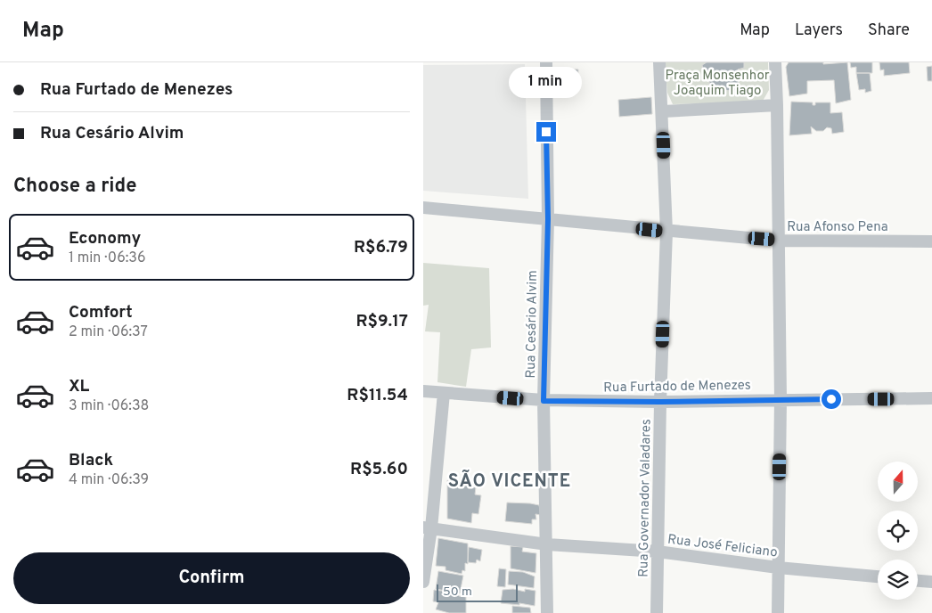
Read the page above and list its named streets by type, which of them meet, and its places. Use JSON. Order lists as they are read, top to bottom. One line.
{"streets":{"street":["Rua Afonso Pena","Rua Cesário Alvim","Rua Furtado de Menezes","Rua Governador Valadares","Rua José Feliciano"]},"crossings":[["Rua Afonso Pena","Rua Cesário Alvim"],["Rua Afonso Pena","Rua Governador Valadares"],["Rua Cesário Alvim","Rua Furtado de Menezes"],["Rua Cesário Alvim","Rua José Feliciano"],["Rua Furtado de Menezes","Rua Governador Valadares"],["Rua Governador Valadares","Rua José Feliciano"]],"districts":["SÃO VICENTE"],"parks":["Praça Monsenhor Joaquim Tiago"],"scale_bar":"50 m","north":"top","page":{"header":"Map","nav":["Map","Layers","Share"],"banner":["Rua Furtado de Menezes","Rua Cesário Alvim"],"bubble":"1 min","heading":"Choose a ride","list":[{"name":"Economy","note":"1 min · 06:36","value":"R$6.79"},{"name":"Comfort","note":"2 min · 06:37","value":"R$9.17"},{"name":"XL","note":"3 min · 06:38","value":"R$11.54"},{"name":"Black","note":"4 min · 06:39","value":"R$5.60"}],"buttons":"Confirm","scale":"50 m"}}
